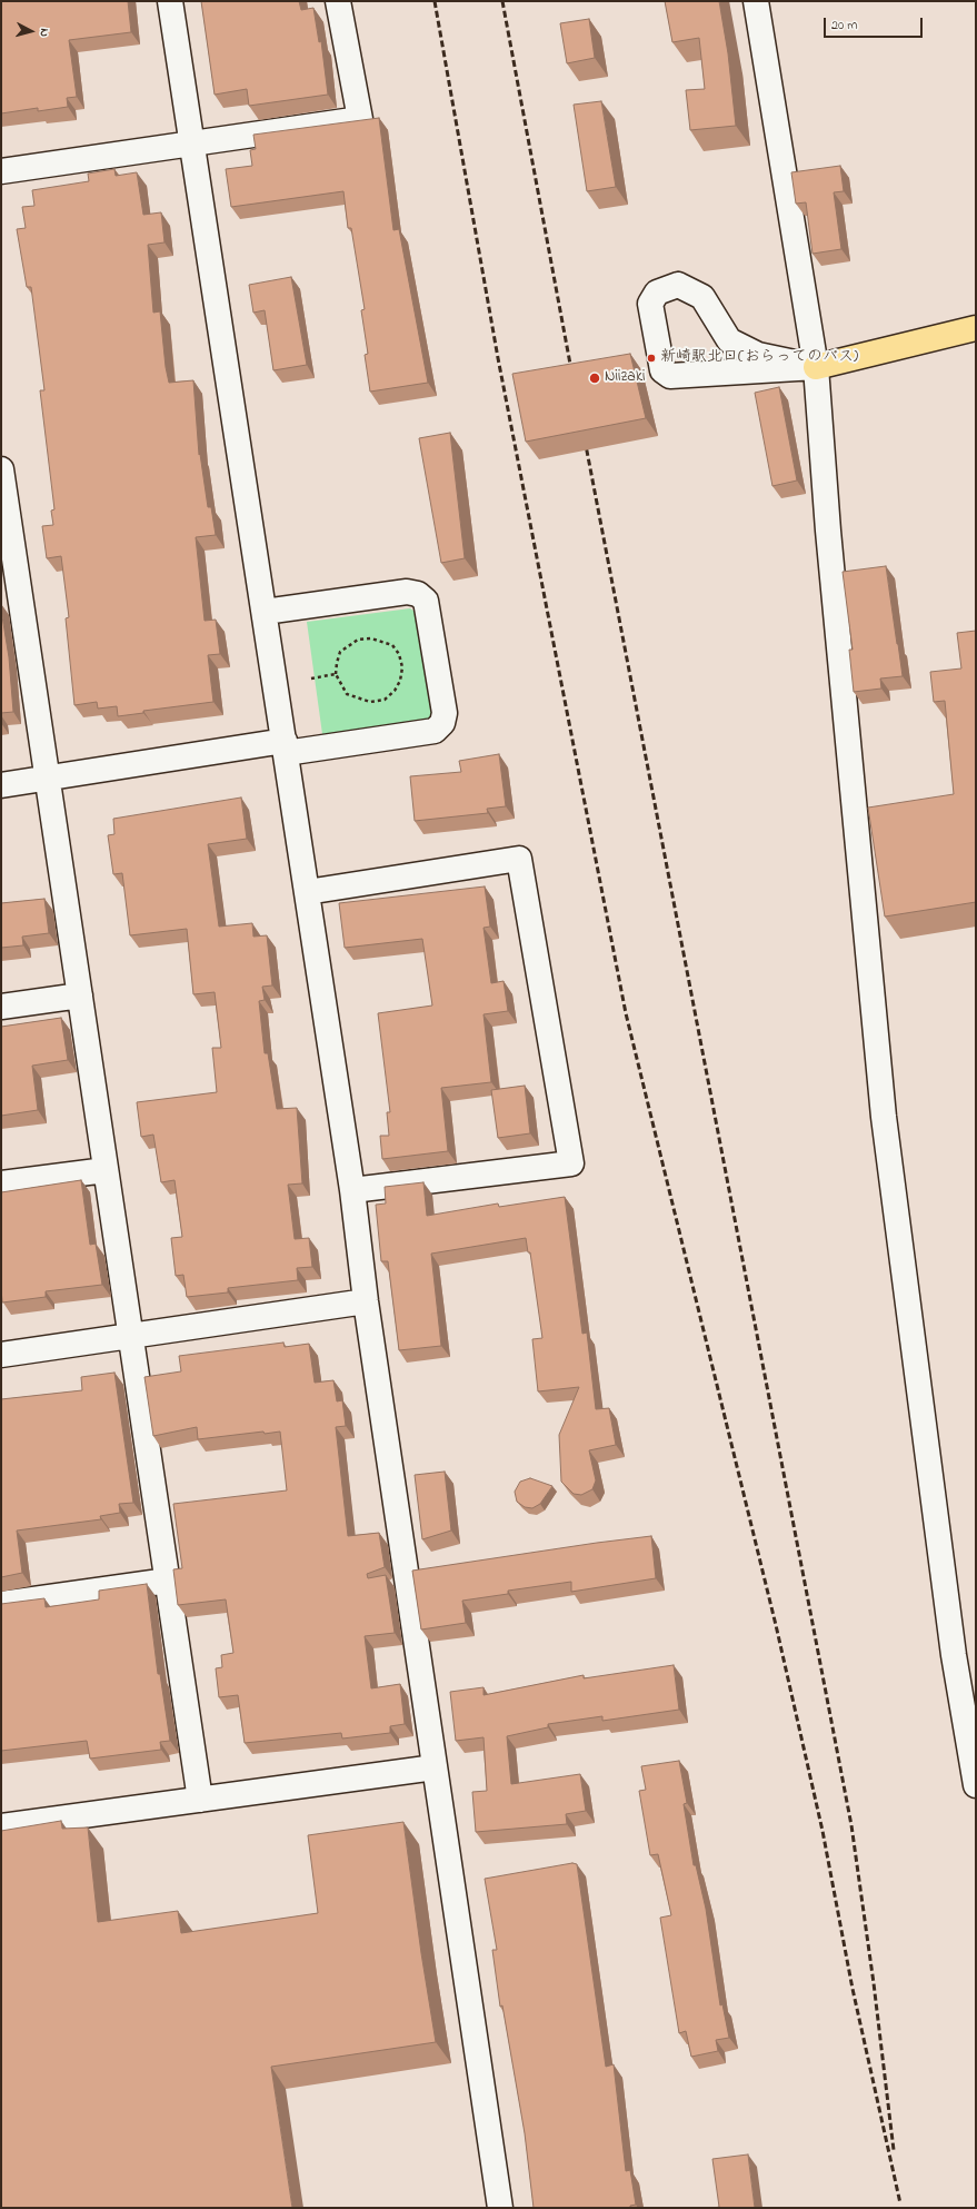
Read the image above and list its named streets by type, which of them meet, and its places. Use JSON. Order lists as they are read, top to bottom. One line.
{"places":["新崎駅北口(おらってのバス)","Niizaki"],"scale_bar":"20 m","north":"right"}
